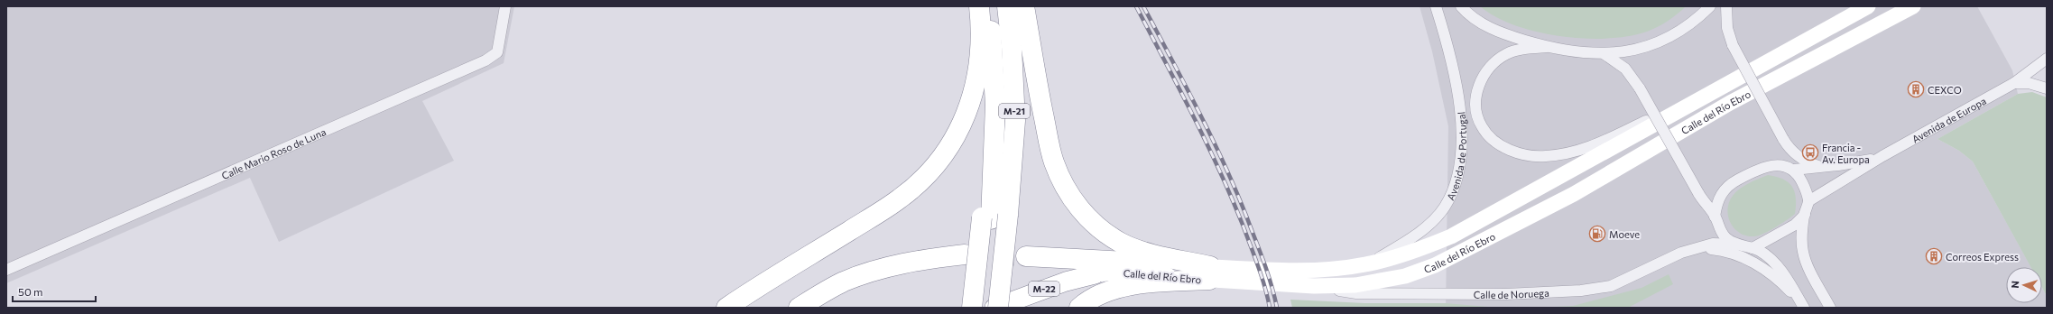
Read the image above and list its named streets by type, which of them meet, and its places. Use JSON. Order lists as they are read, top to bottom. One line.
{"streets":{"highway":["M-21","M-22"],"main road":["Calle del Río Ebro"],"street":["Avenida de Europa","Calle Mario Roso de Luna","Avenida de Portugal","Calle de Noruega"]},"crossings":[["Calle del Río Ebro","Avenida de Portugal"],["Calle del Río Ebro","M-22"],["Calle del Río Ebro","Calle de Noruega"],["Avenida de Europa","Calle de Noruega"]],"places":{"building":["CEXCO","Correos Express"],"bus stop":["Francia - Av. Europa"],"fuel station":["Moeve"]},"scale_bar":"50 m","north":"left"}
